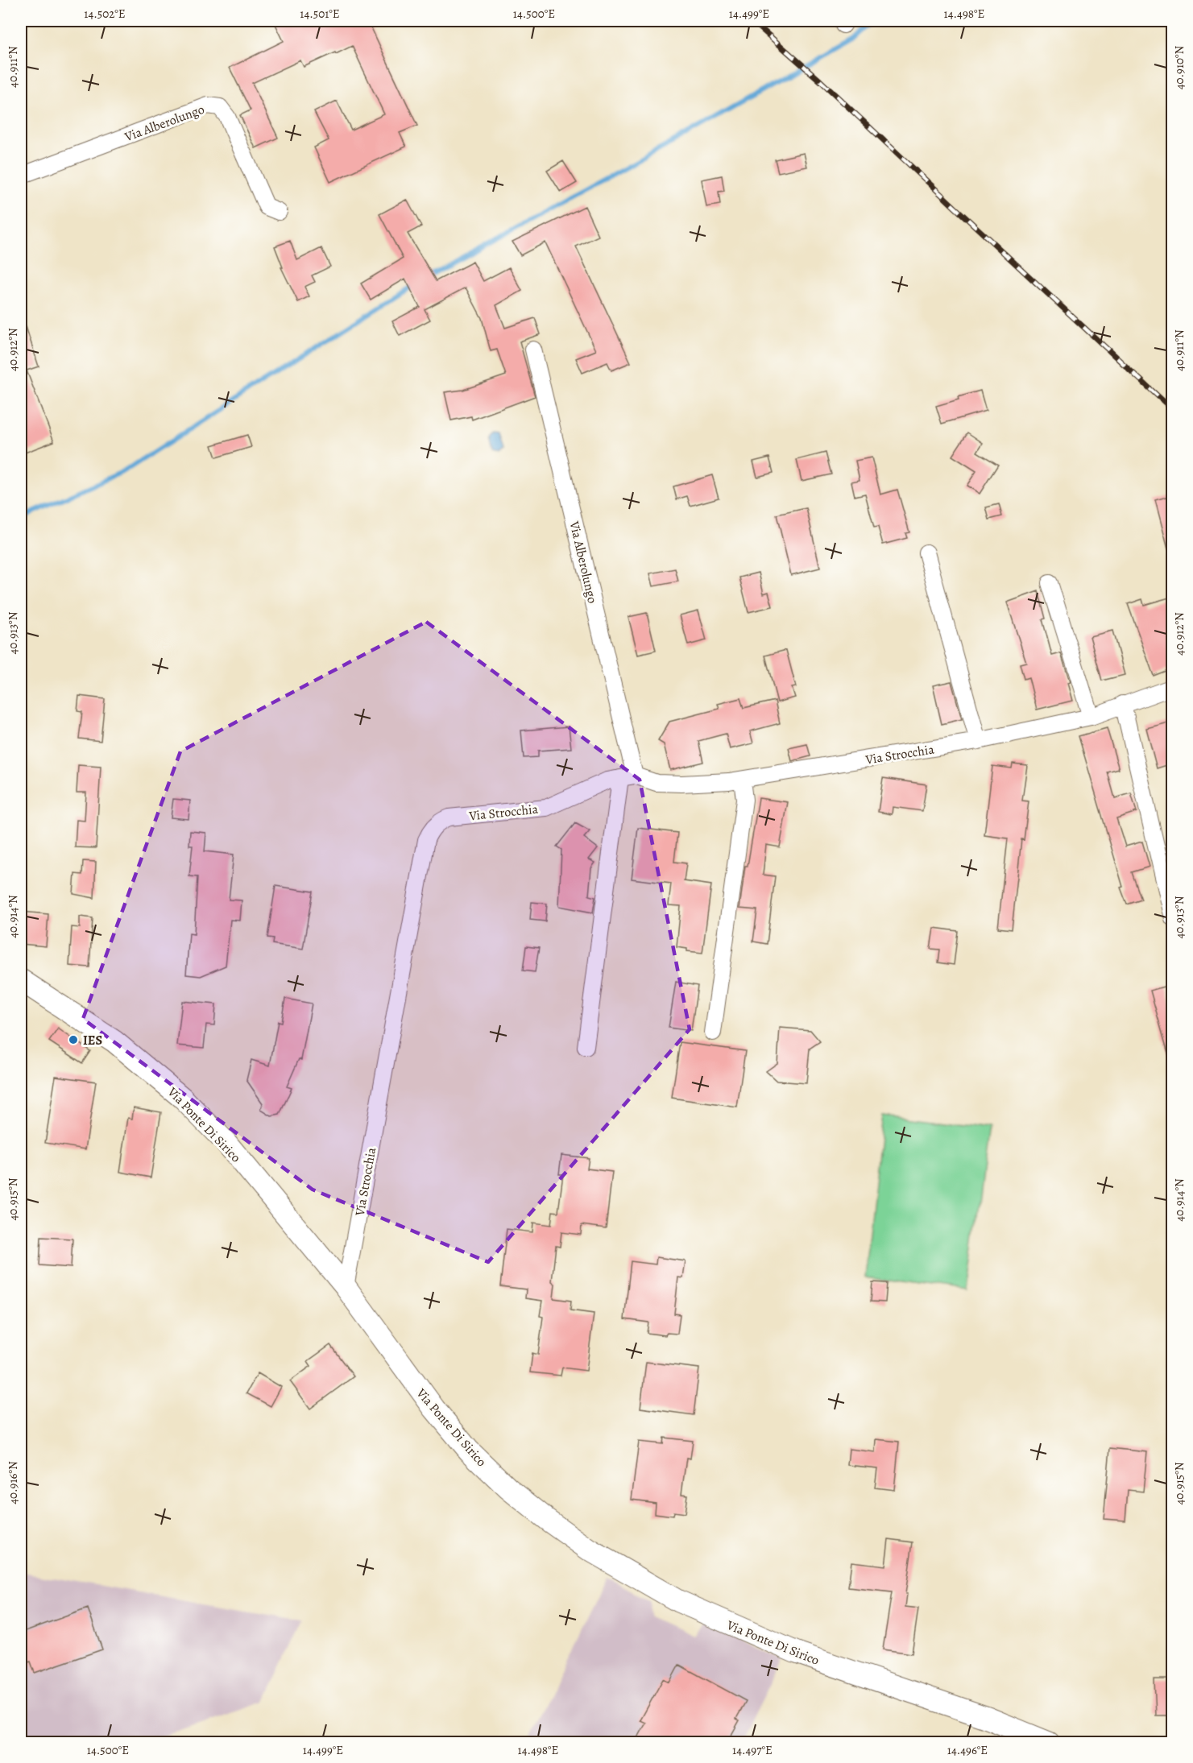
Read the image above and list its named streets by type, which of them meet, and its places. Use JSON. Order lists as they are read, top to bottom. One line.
{"streets":{"street":["Via Alberolungo","Via Strocchia","Via Ponte Di Sirico"]},"crossings":[["Via Alberolungo","Via Strocchia"],["Via Strocchia","Via Ponte Di Sirico"]],"places":["IES"],"coordinates":["14.502°E","14.501°E","14.500°E","14.499°E","14.498°E","40.911°N","40.910°N","40.912°N","40.913°N","40.914°N","40.915°N","40.916°N","14.497°E","14.496°E"]}
